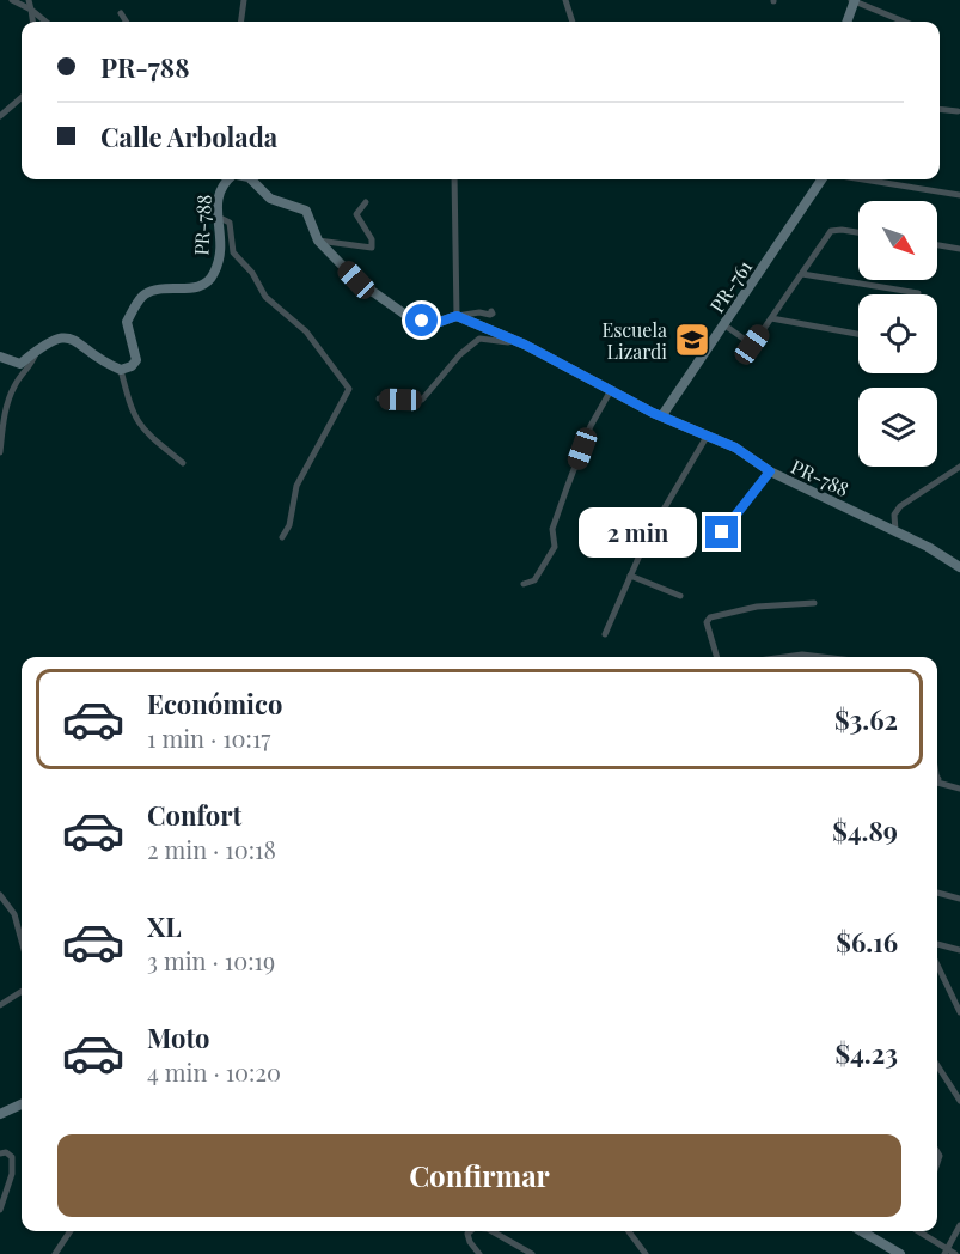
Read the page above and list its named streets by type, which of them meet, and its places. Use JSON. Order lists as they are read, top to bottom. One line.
{"streets":{"street":["PR-788","PR-761"]},"crossings":[["PR-788","PR-761"]],"places":{"school or university":["Escuela Lizardi"]},"north":"bottom right","page":{"banner":["PR-788","Calle Arbolada"],"bubble":"2 min","list":[{"name":"Económico","note":"1 min · 10:17","value":"$3.62"},{"name":"Confort","note":"2 min · 10:18","value":"$4.89"},{"name":"XL","note":"3 min · 10:19","value":"$6.16"},{"name":"Moto","note":"4 min · 10:20","value":"$4.23"}],"buttons":"Confirmar"}}
